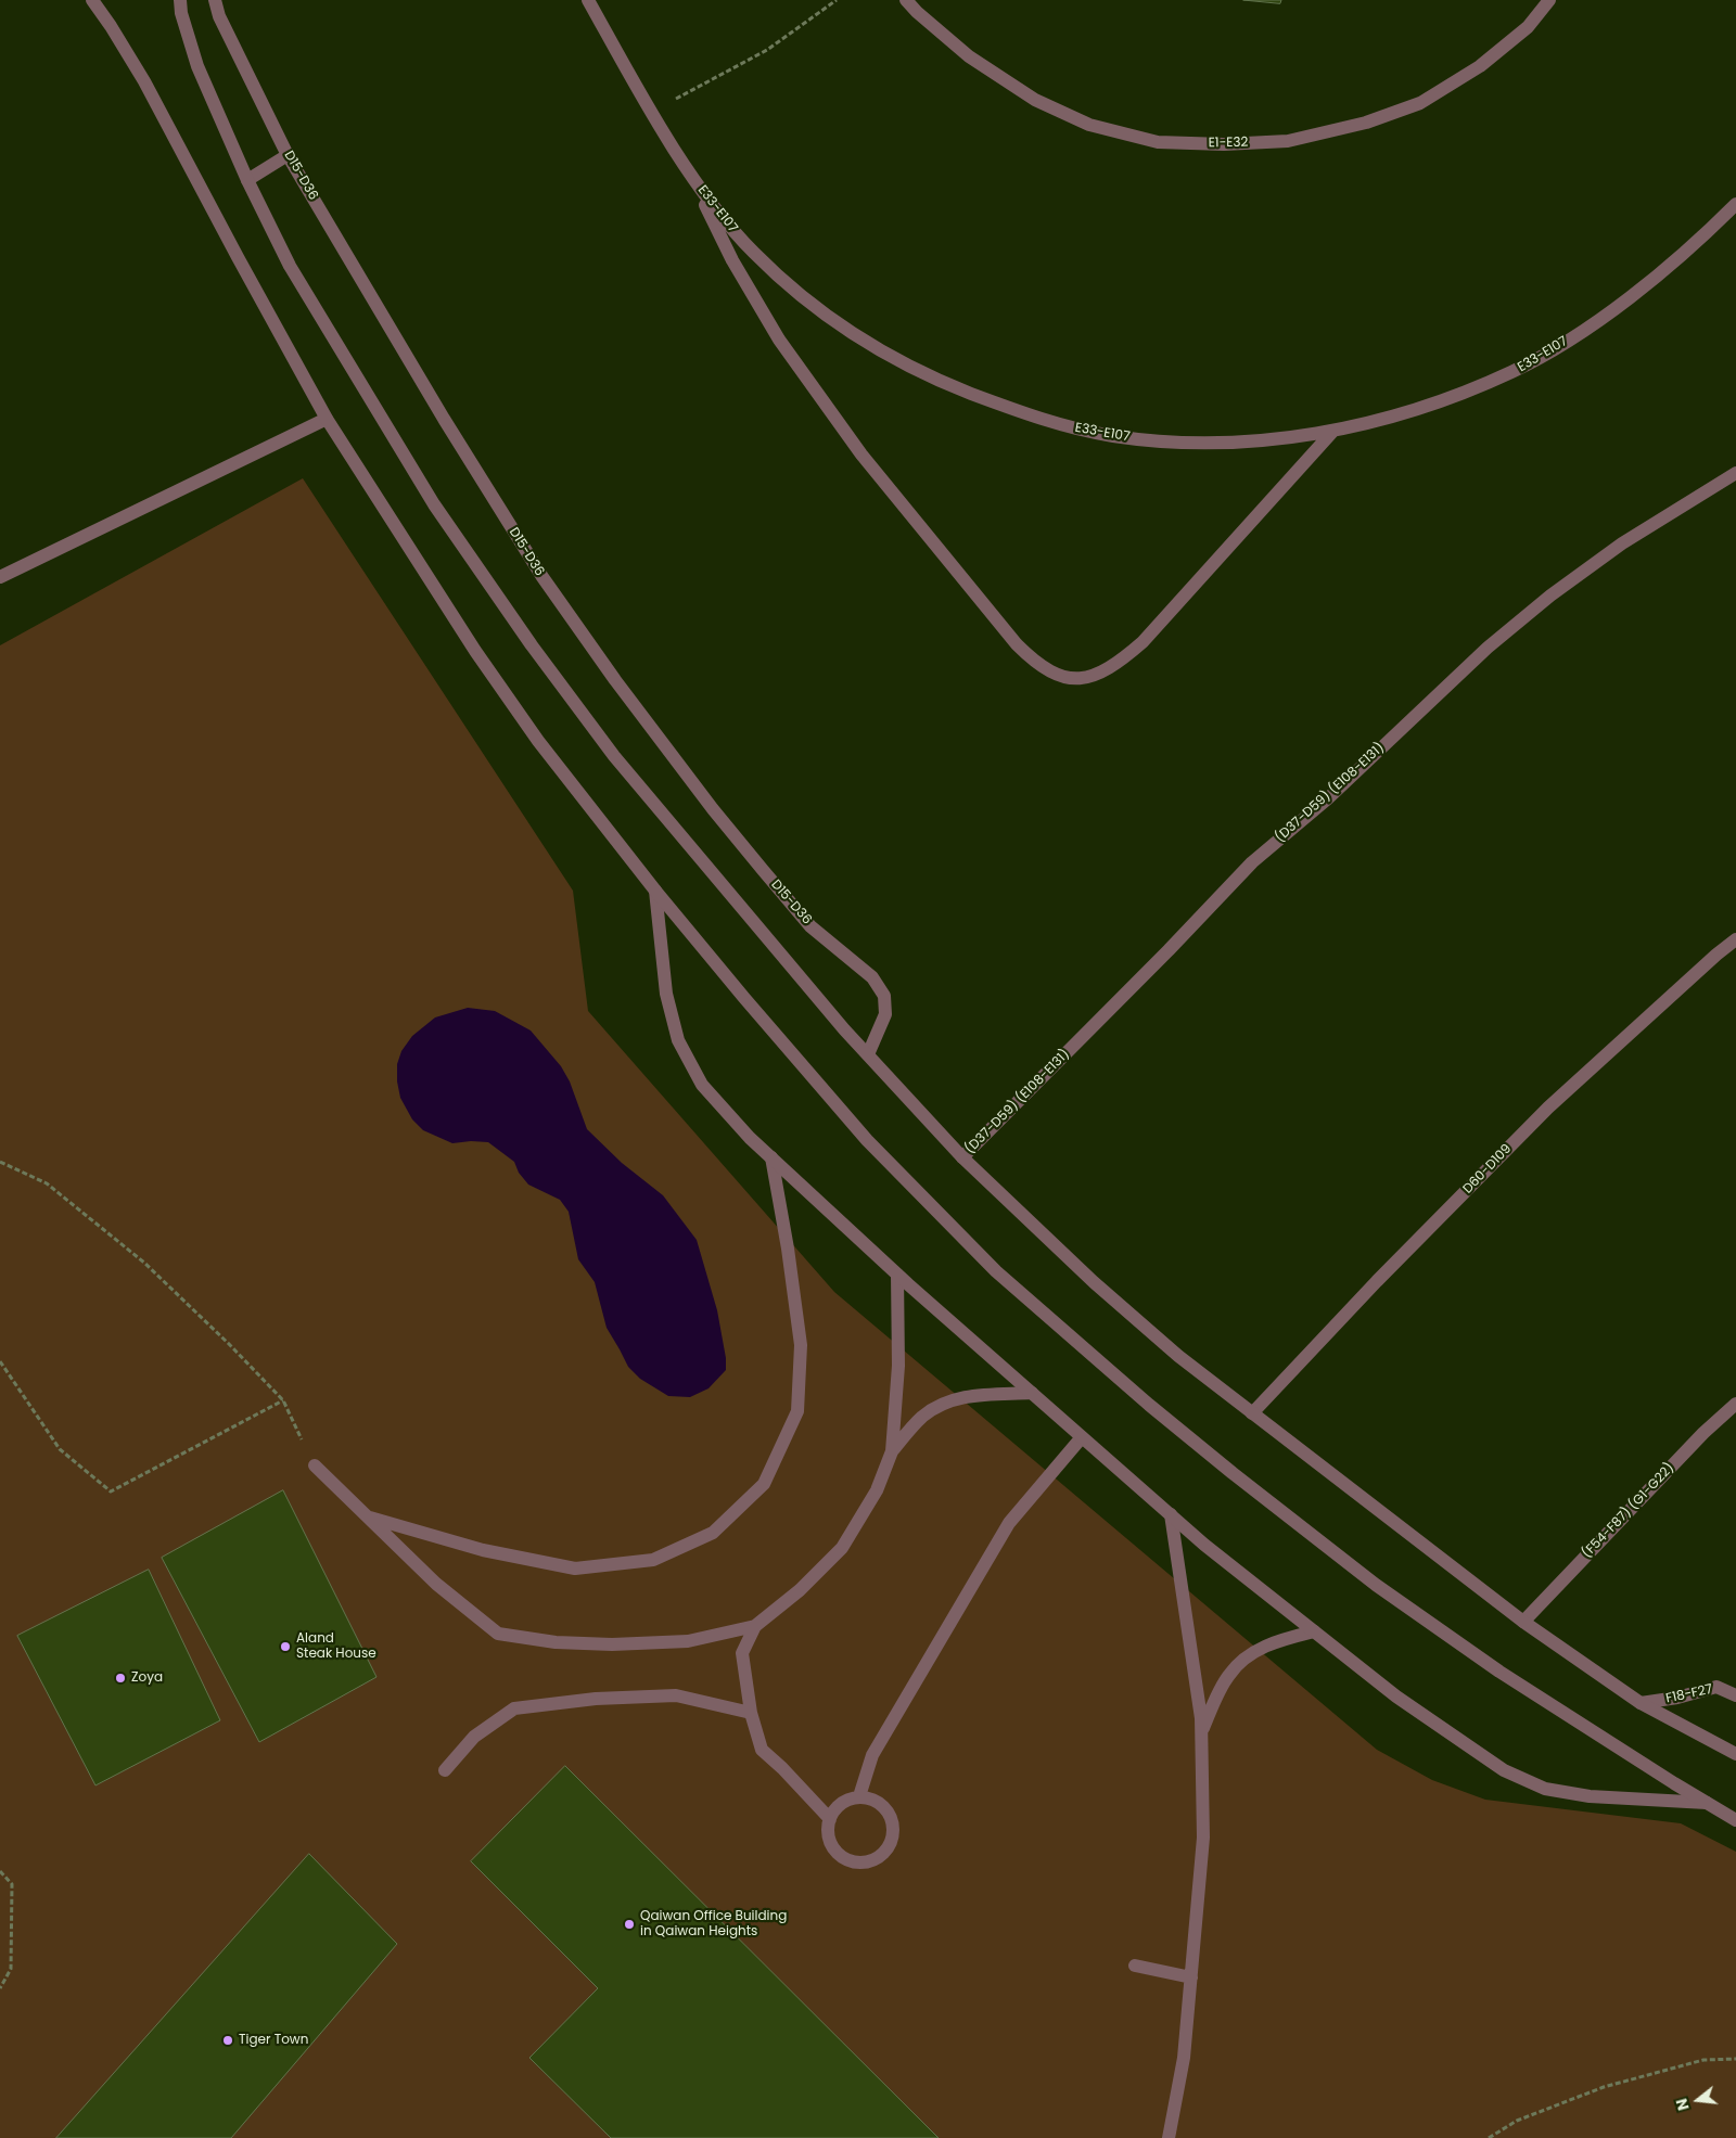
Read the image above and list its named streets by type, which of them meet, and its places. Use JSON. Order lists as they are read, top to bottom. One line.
{"streets":{"street":["E1-E32","D15-D36","E33-E107","(D37-D59) (E108-E131)","D60-D109","(F54-F87) (G1-G22)","F18-F27"]},"places":["Aland Steak House","Zoya","Qaiwan Office Building in Qaiwan Heights","Tiger Town"],"north":"left"}
